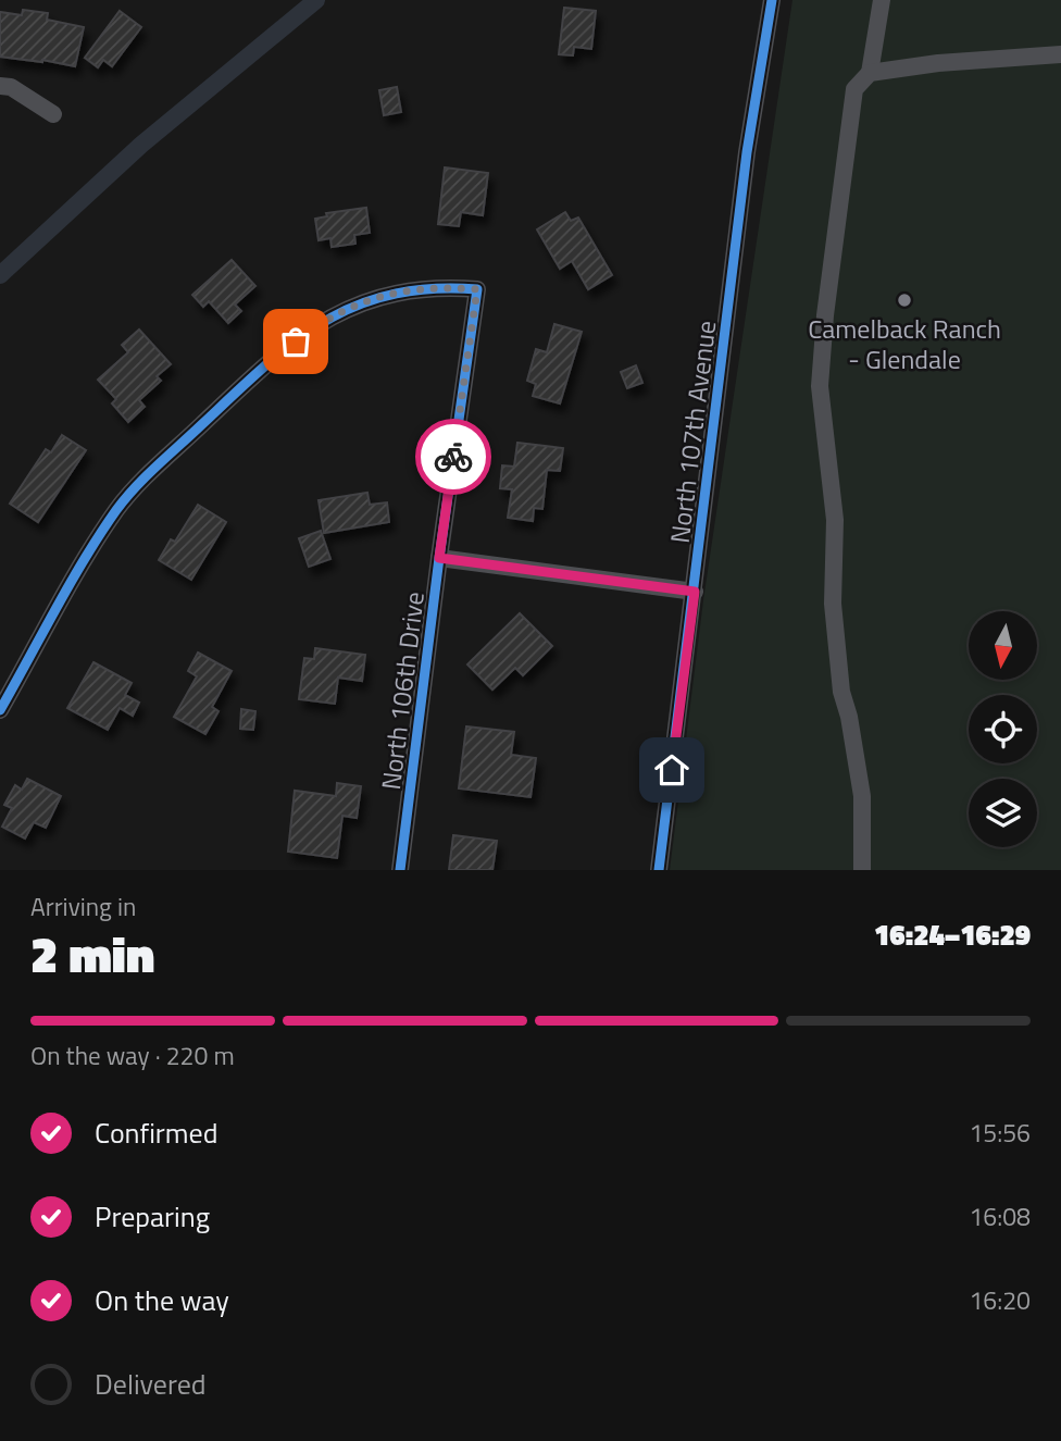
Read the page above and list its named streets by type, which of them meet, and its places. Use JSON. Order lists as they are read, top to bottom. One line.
{"streets":{"street":["North 107th Avenue","North 106th Drive"]},"places":["Camelback Ranch - Glendale"],"north":"bottom","page":{"heading":["2 min","Arriving in","16:24–16:29"],"bar":"On the way · 220 m","list":[["Confirmed","15:56"],["Preparing","16:08"],["On the way","16:20"],"Delivered"]}}
